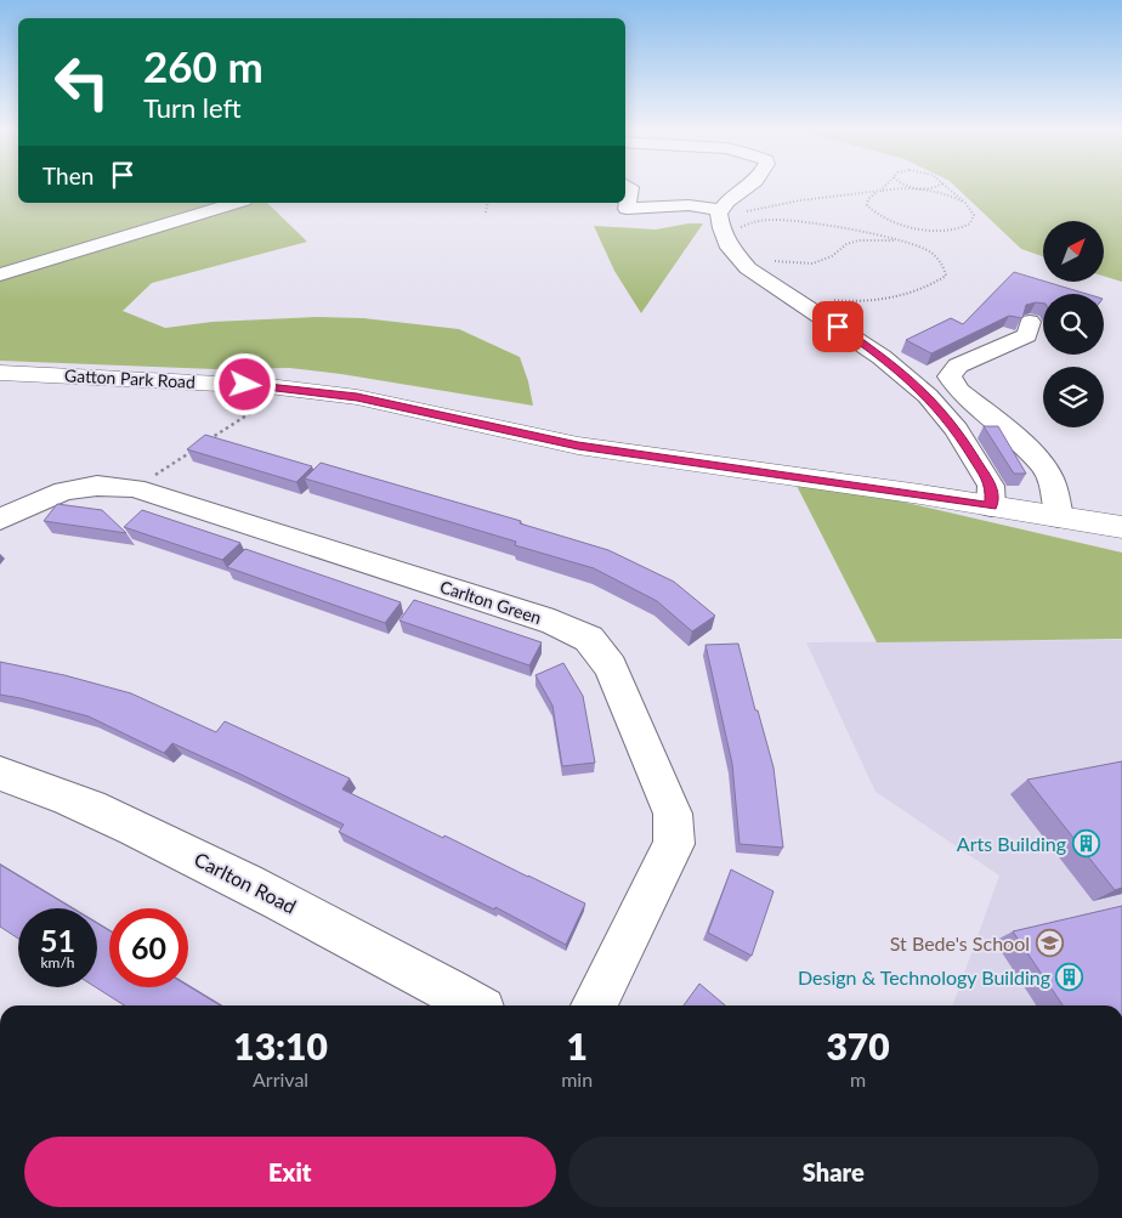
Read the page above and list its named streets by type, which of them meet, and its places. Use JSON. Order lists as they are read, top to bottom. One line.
{"streets":{"main road":["Gatton Park Road"],"street":["Carlton Green","Carlton Road"]},"places":{"building":["Arts Building","Design & Technology Building"],"school or university":["St Bede's School"]},"north":"top right","page":{"turn":["260 m","Turn left"],"then":"Then","speed":"51 km/h","limit":"60","eta":["13:10","Arrival","1","min","370","m"],"buttons":["Exit","Share"]}}
